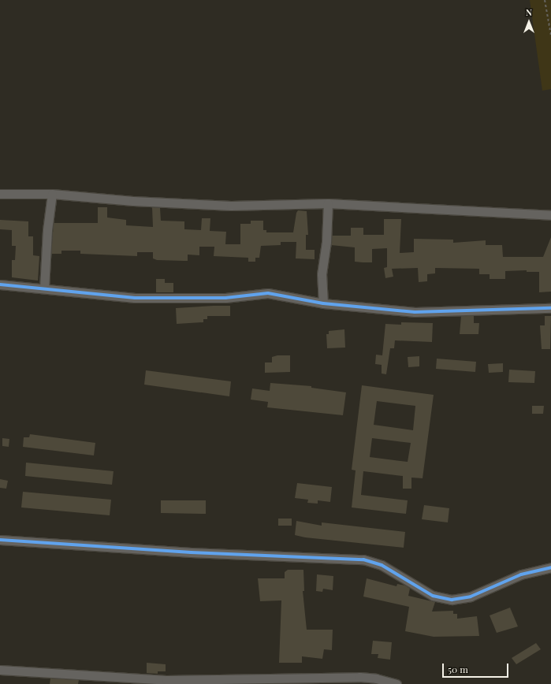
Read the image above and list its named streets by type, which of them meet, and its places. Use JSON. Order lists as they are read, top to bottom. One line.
{"scale_bar":"50 m","north":"top"}
